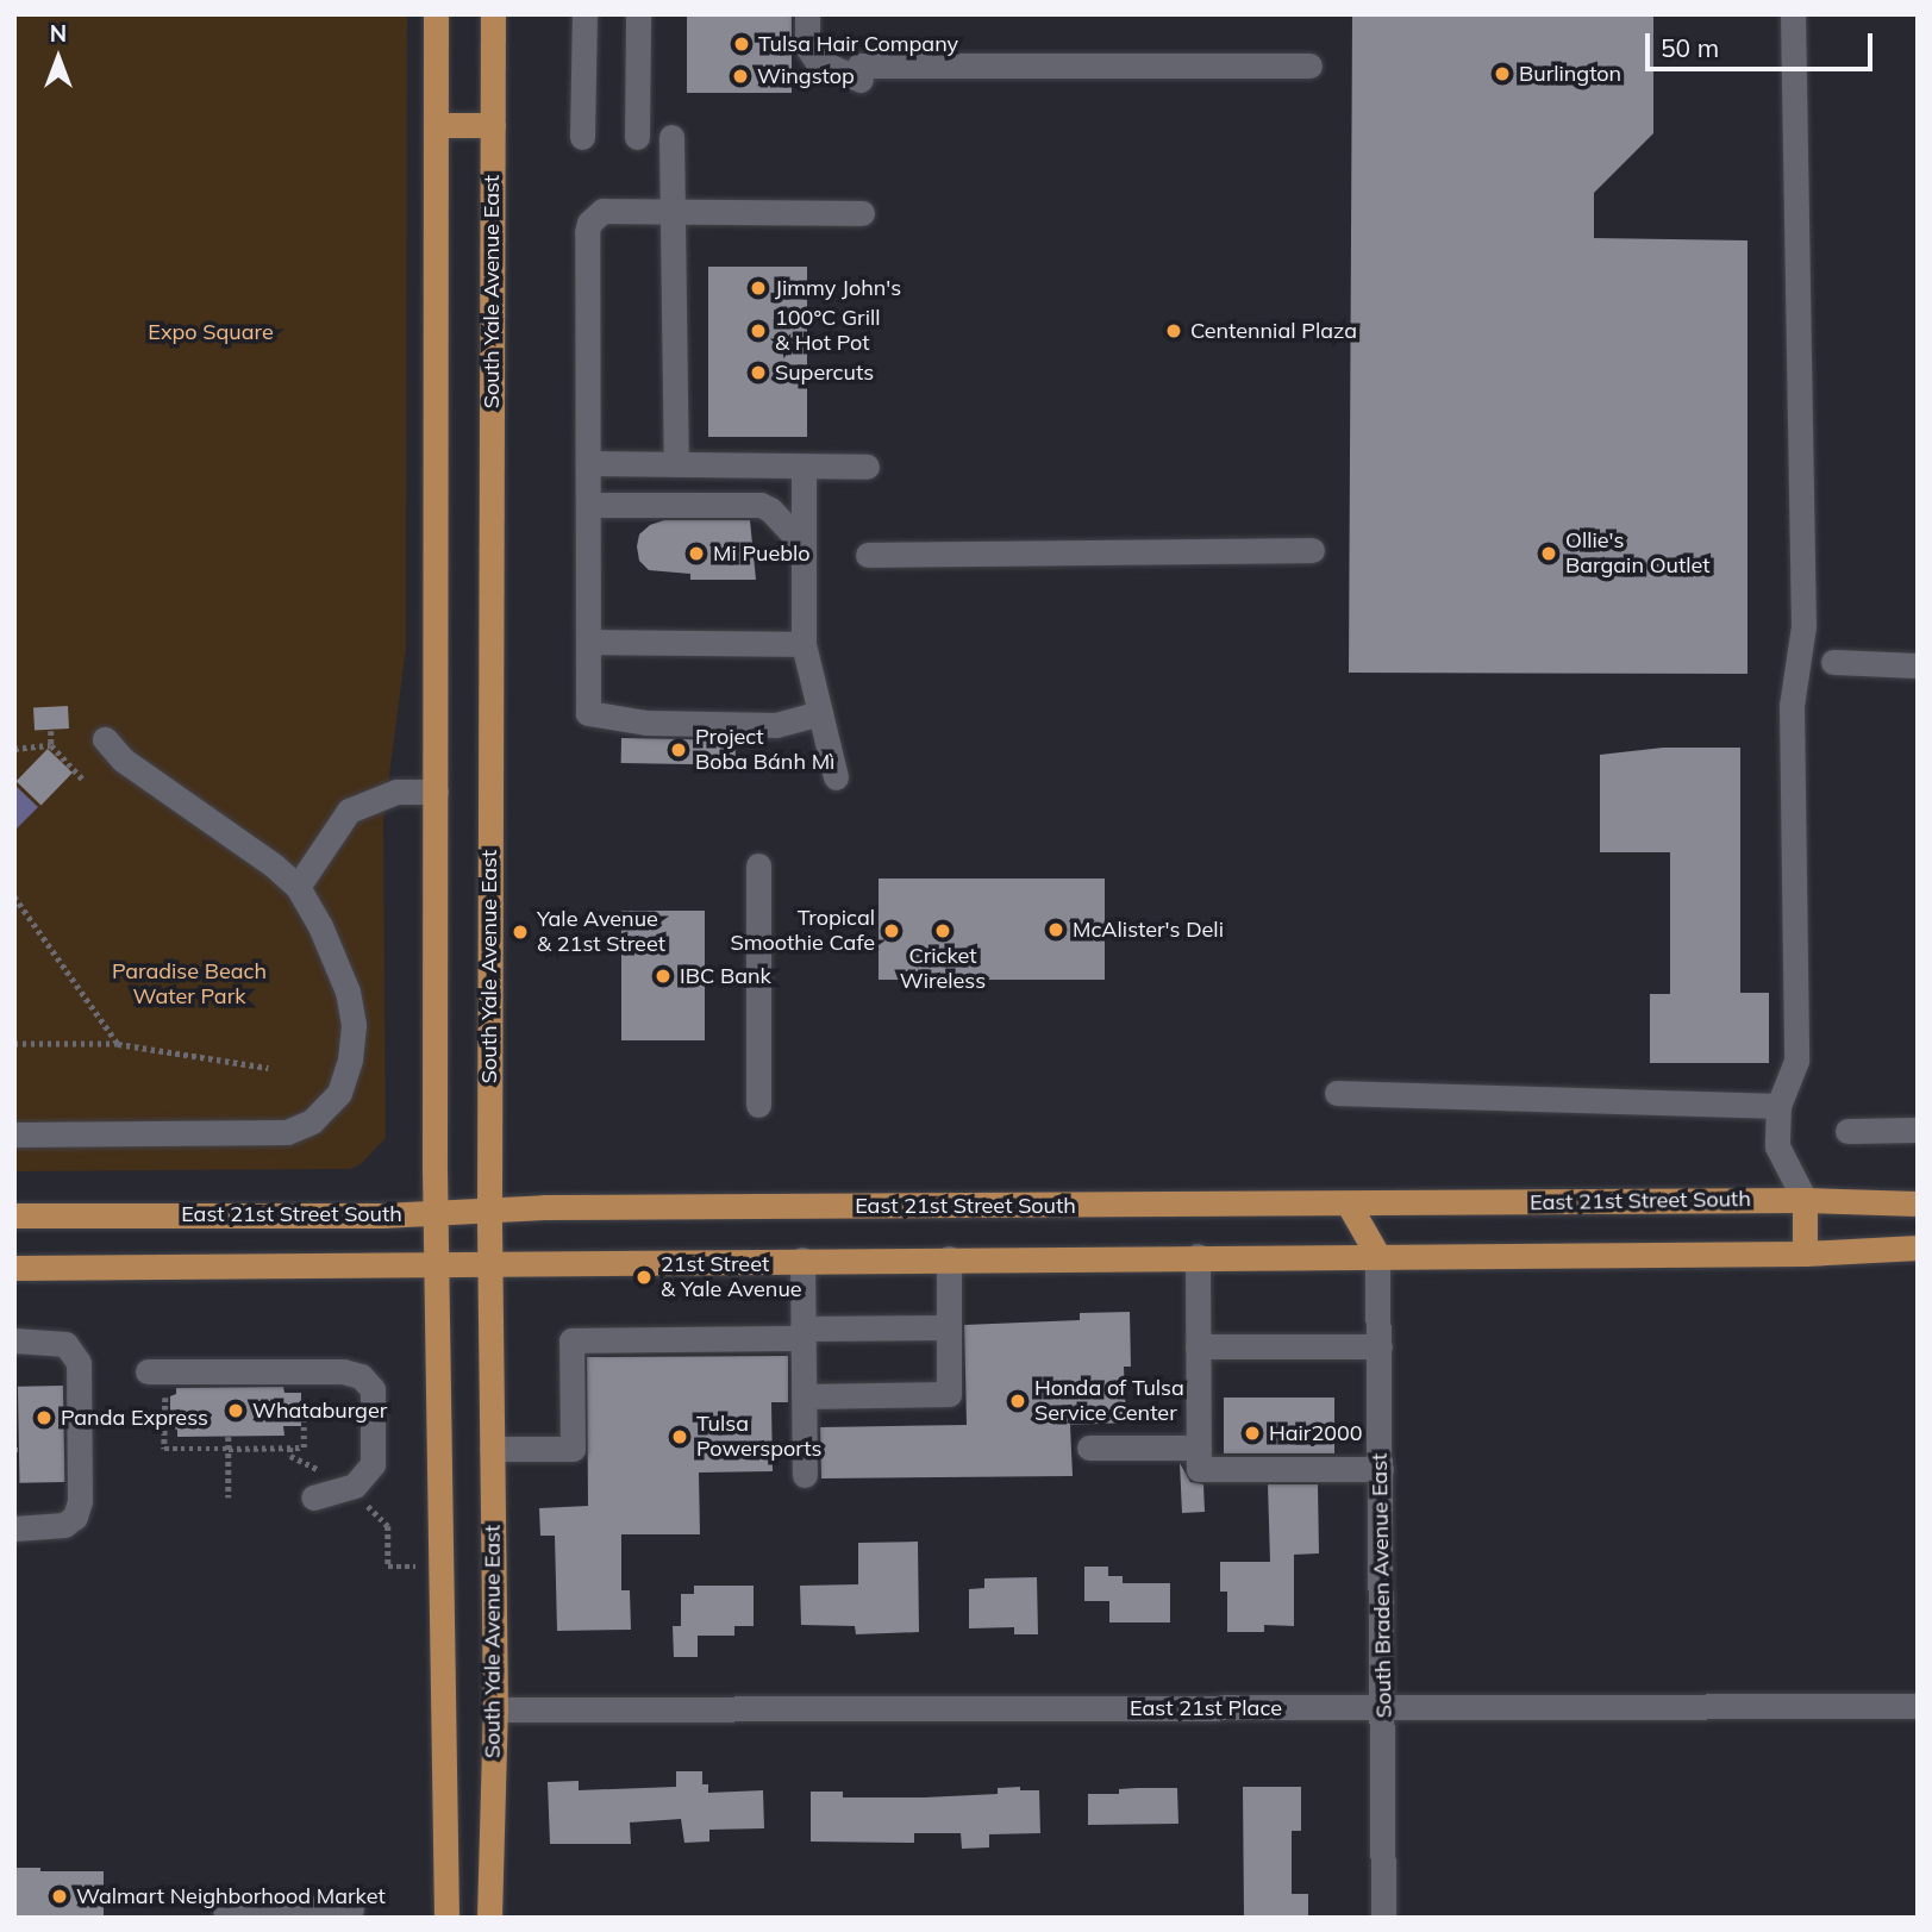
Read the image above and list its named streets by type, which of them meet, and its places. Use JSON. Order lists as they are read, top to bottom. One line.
{"streets":{"main road":["South Yale Avenue East","East 21st Street South"],"street":["South Braden Avenue East","East 21st Place"]},"crossings":[["South Yale Avenue East","East 21st Street South"],["South Yale Avenue East","East 21st Place"],["South Braden Avenue East","East 21st Place"]],"parks":["Expo Square","Paradise Beach Water Park"],"places":["Tulsa Hair Company","Burlington","Wingstop","Jimmy John's","100°C Grill & Hot Pot","Centennial Plaza","Supercuts","Mi Pueblo","Ollie's Bargain Outlet","Project Boba Bánh Mì","McAlister's Deli","Tropical Smoothie Cafe","Cricket Wireless","Yale Avenue & 21st Street","IBC Bank","21st Street & Yale Avenue","Honda of Tulsa Service Center","Whataburger","Panda Express","Hair2000","Tulsa Powersports","Walmart Neighborhood Market"],"scale_bar":"50 m","north":"top"}
